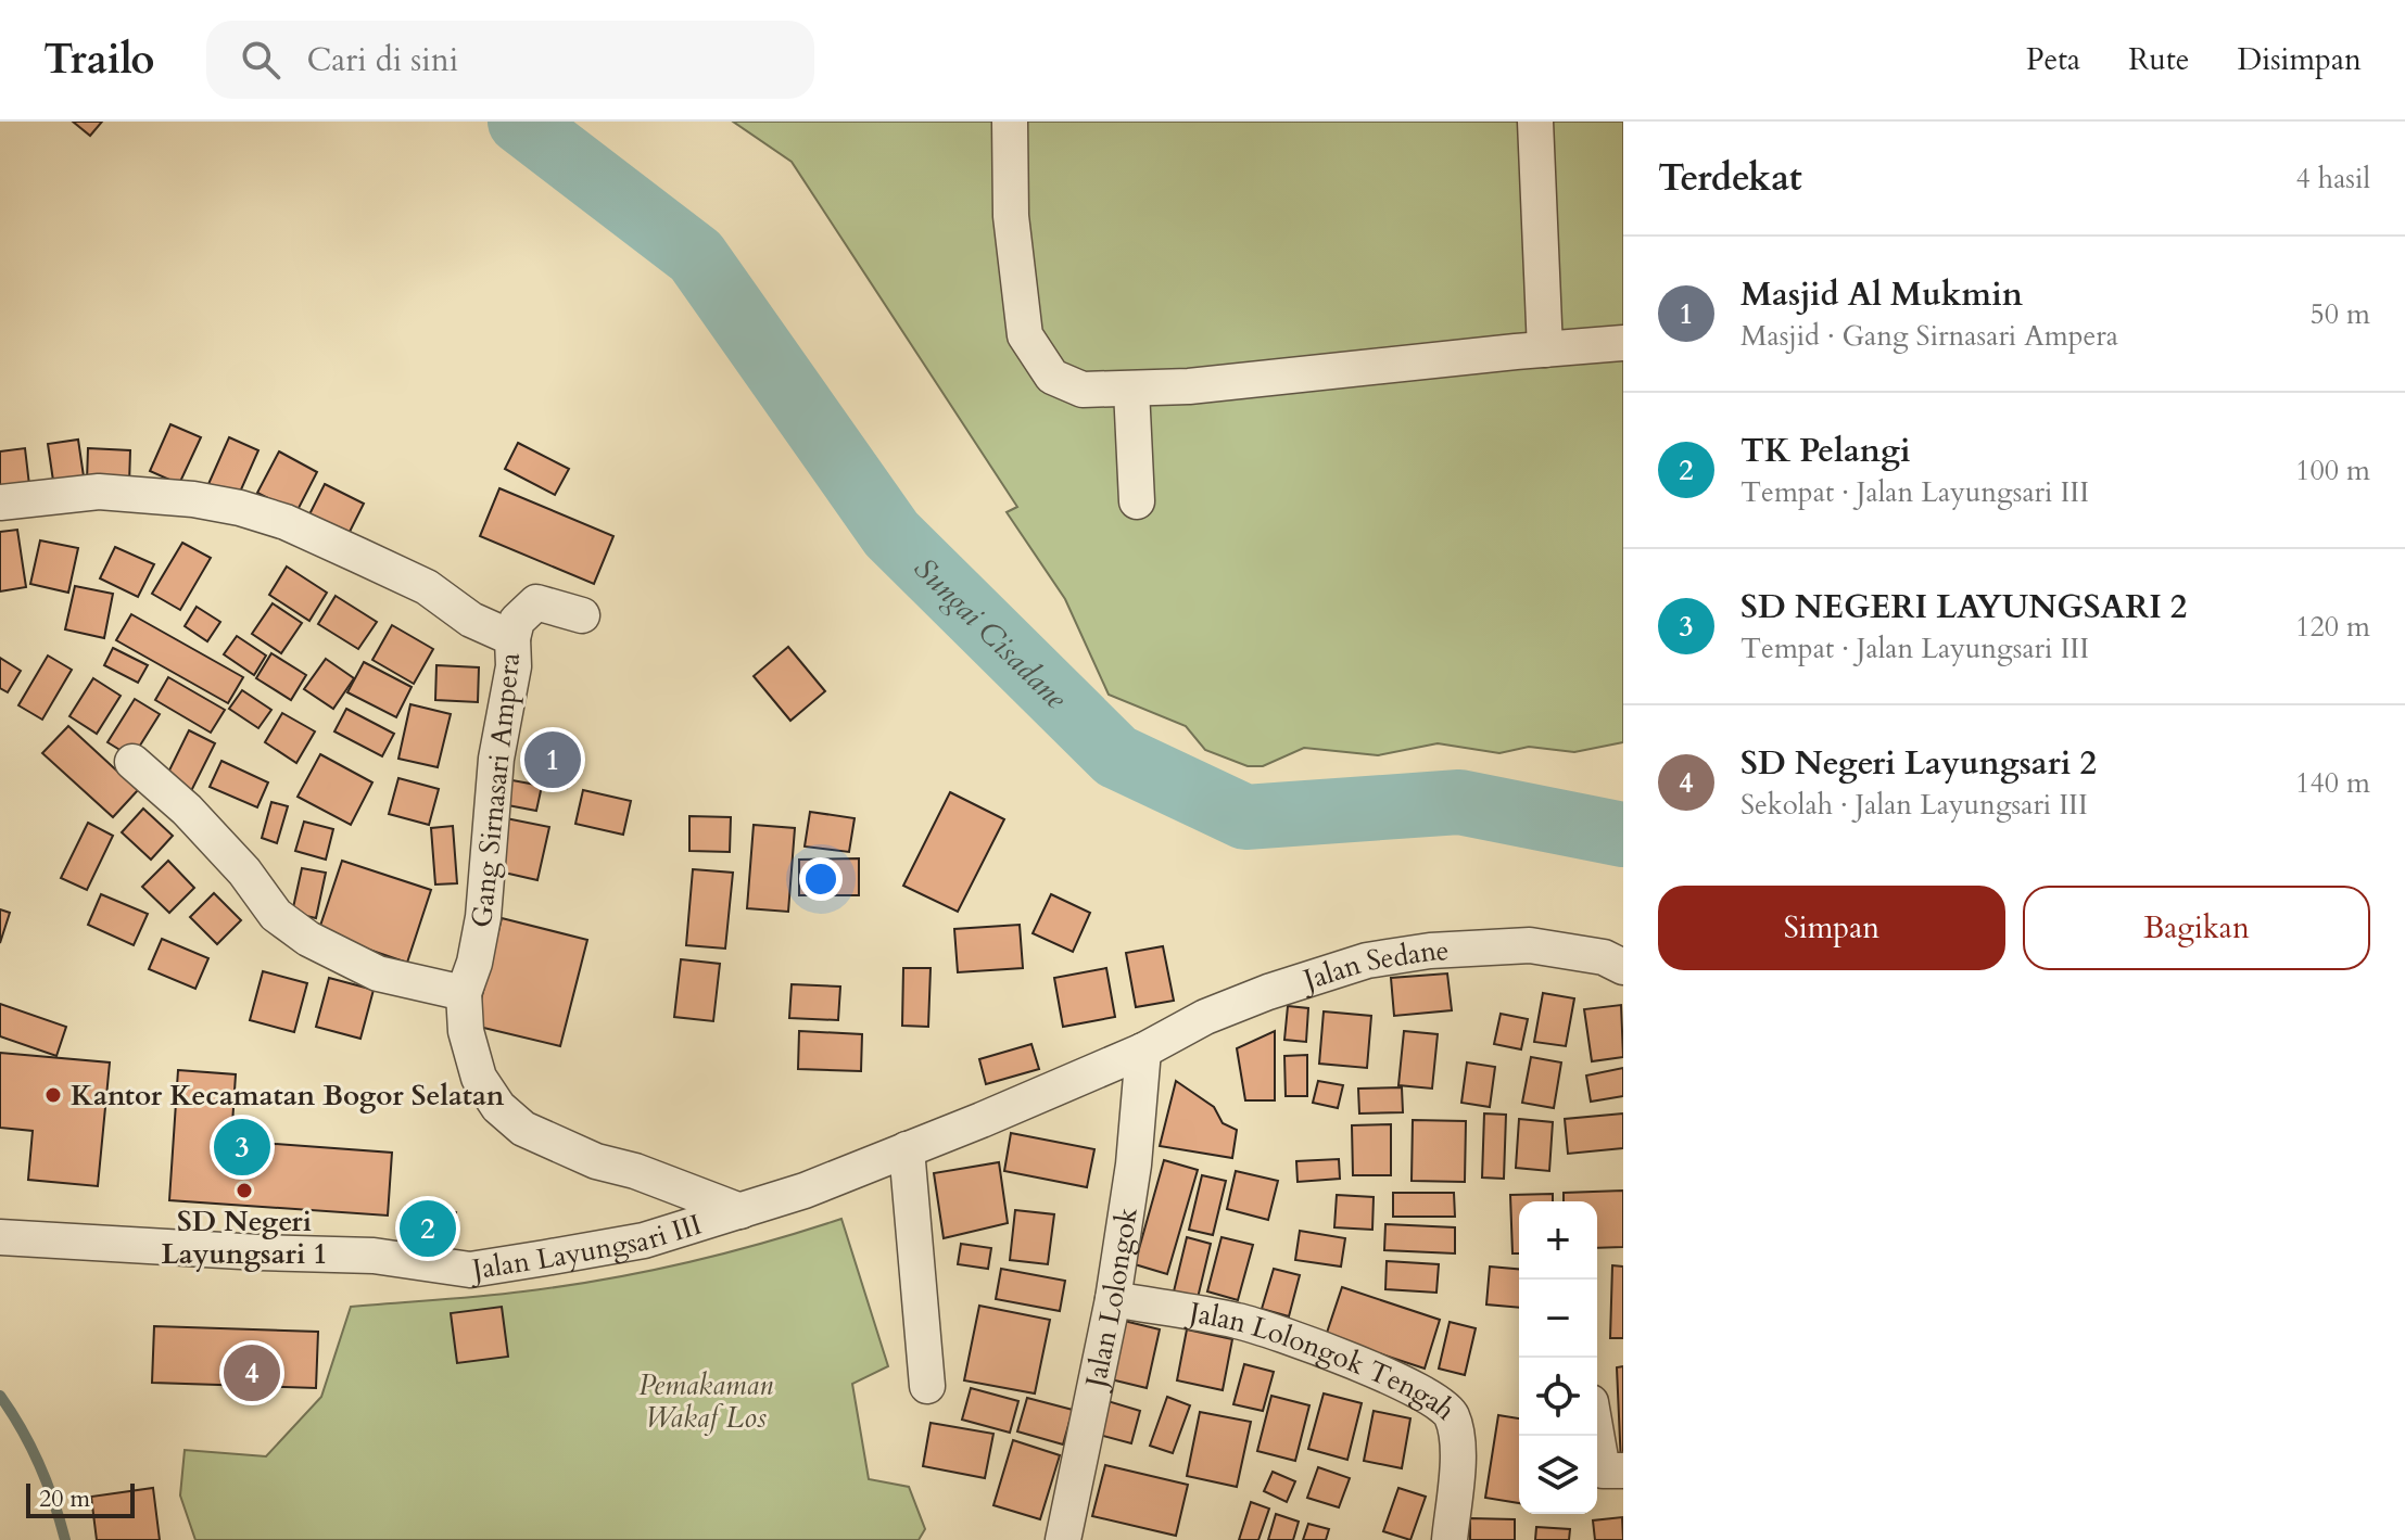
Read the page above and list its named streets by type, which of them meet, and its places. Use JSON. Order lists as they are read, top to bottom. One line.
{"streets":{"street":["Gang Sirnasari Ampera","Jalan Sedane","Jalan Layungsari III","Jalan Lolongok","Jalan Lolongok Tengah"]},"crossings":[["Gang Sirnasari Ampera","Jalan Layungsari III"],["Jalan Sedane","Jalan Layungsari III"],["Jalan Sedane","Jalan Lolongok"],["Jalan Layungsari III","Jalan Lolongok"],["Jalan Lolongok","Jalan Lolongok Tengah"]],"water":["Sungai Cisadane"],"parks":["Pemakaman Wakaf Los"],"places":["Kantor Kecamatan Bogor Selatan","SD Negeri Layungsari 1"],"scale_bar":"20 m","page":{"header":"Trailo","search":"Cari di sini","nav":["Peta","Rute","Disimpan"],"heading":["Terdekat","4 hasil"],"list":[{"mark":"1","name":"Masjid Al Mukmin","note":"Masjid · Gang Sirnasari Ampera","value":"50 m"},{"mark":"2","name":"TK Pelangi","note":"Tempat · Jalan Layungsari III","value":"100 m"},{"mark":"3","name":"SD NEGERI LAYUNGSARI 2","note":"Tempat · Jalan Layungsari III","value":"120 m"},{"mark":"4","name":"SD Negeri Layungsari 2","note":"Sekolah · Jalan Layungsari III","value":"140 m"}],"pins":["1","3","2","4"],"buttons":["Simpan","Bagikan"],"map_buttons":["+","−"],"scale":"20 m"}}
